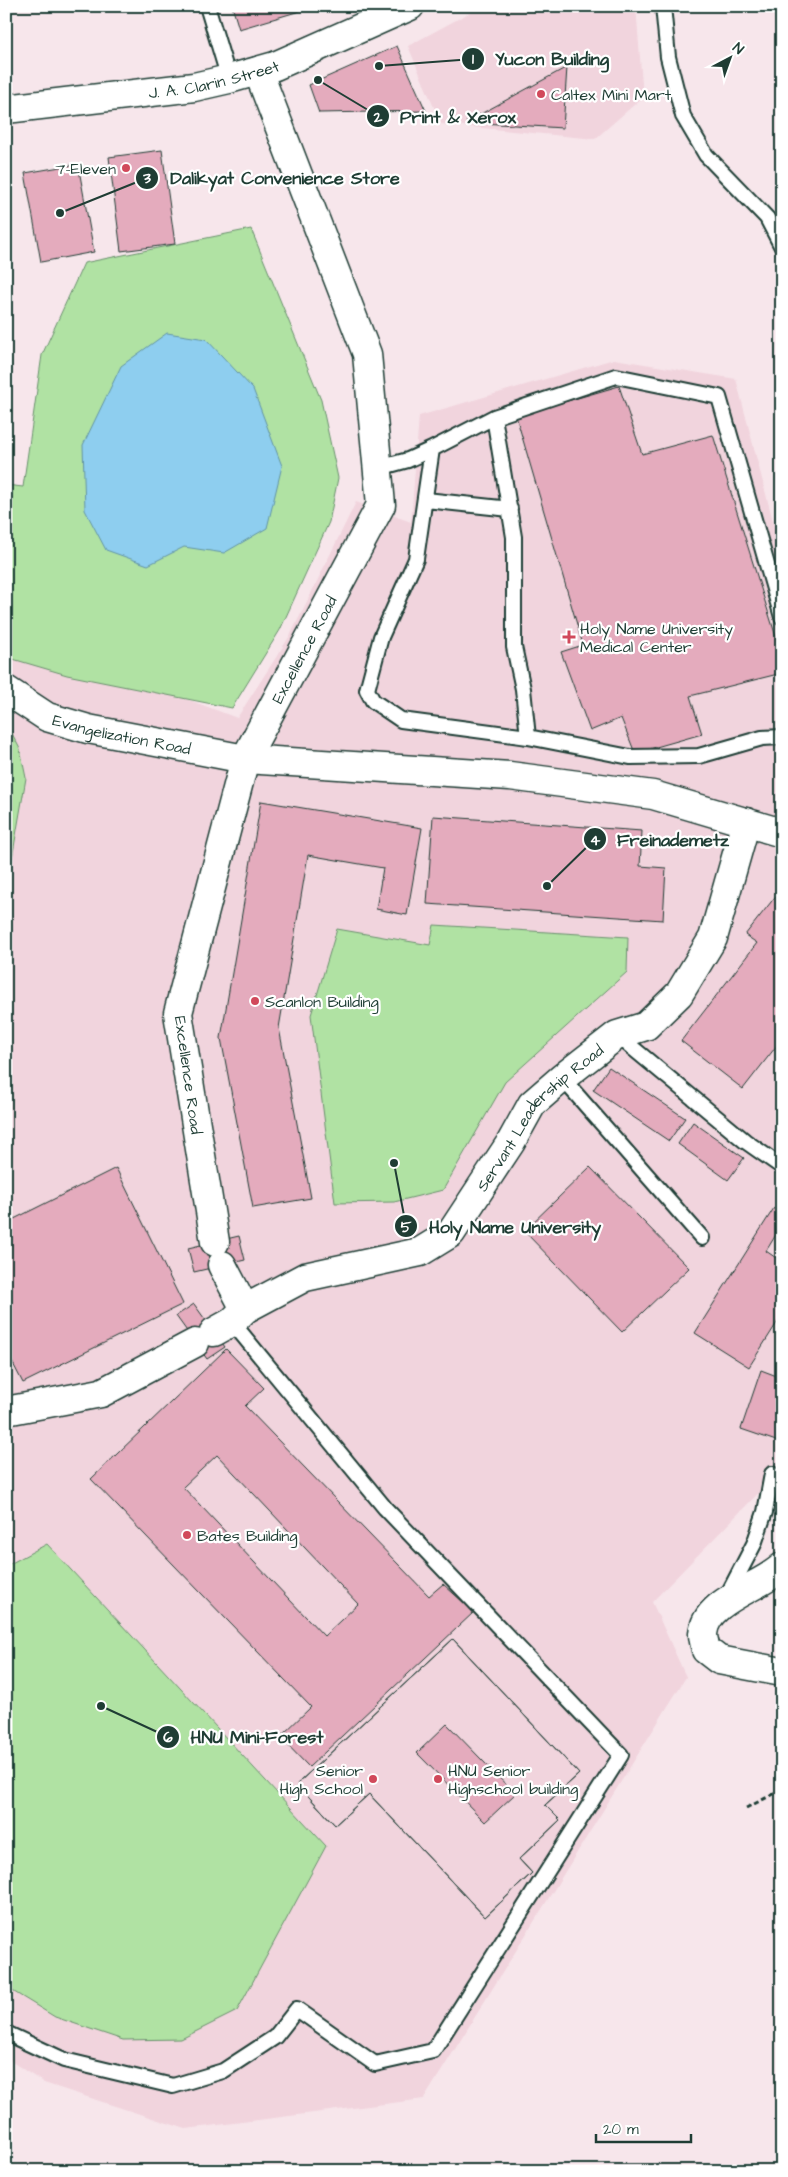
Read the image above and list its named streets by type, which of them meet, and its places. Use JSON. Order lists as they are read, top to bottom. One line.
{"streets":{"street":["J. A. Clarin Street","Excellence Road","Evangelization Road","Servant Leadership Road"]},"crossings":[["J. A. Clarin Street","Excellence Road"],["Excellence Road","Evangelization Road"],["Excellence Road","Servant Leadership Road"],["Evangelization Road","Servant Leadership Road"]],"places":{"other":["Yucon Building","Print & Xerox","Caltex Mini Mart","7-Eleven","Dalikyat Convenience Store","Freinademetz","Scanlon Building","Holy Name University","Bates Building","HNU Mini-Forest","Senior High School","HNU Senior Highschool building"],"health":["Holy Name University Medical Center"]},"scale_bar":"20 m","north":"top right"}
